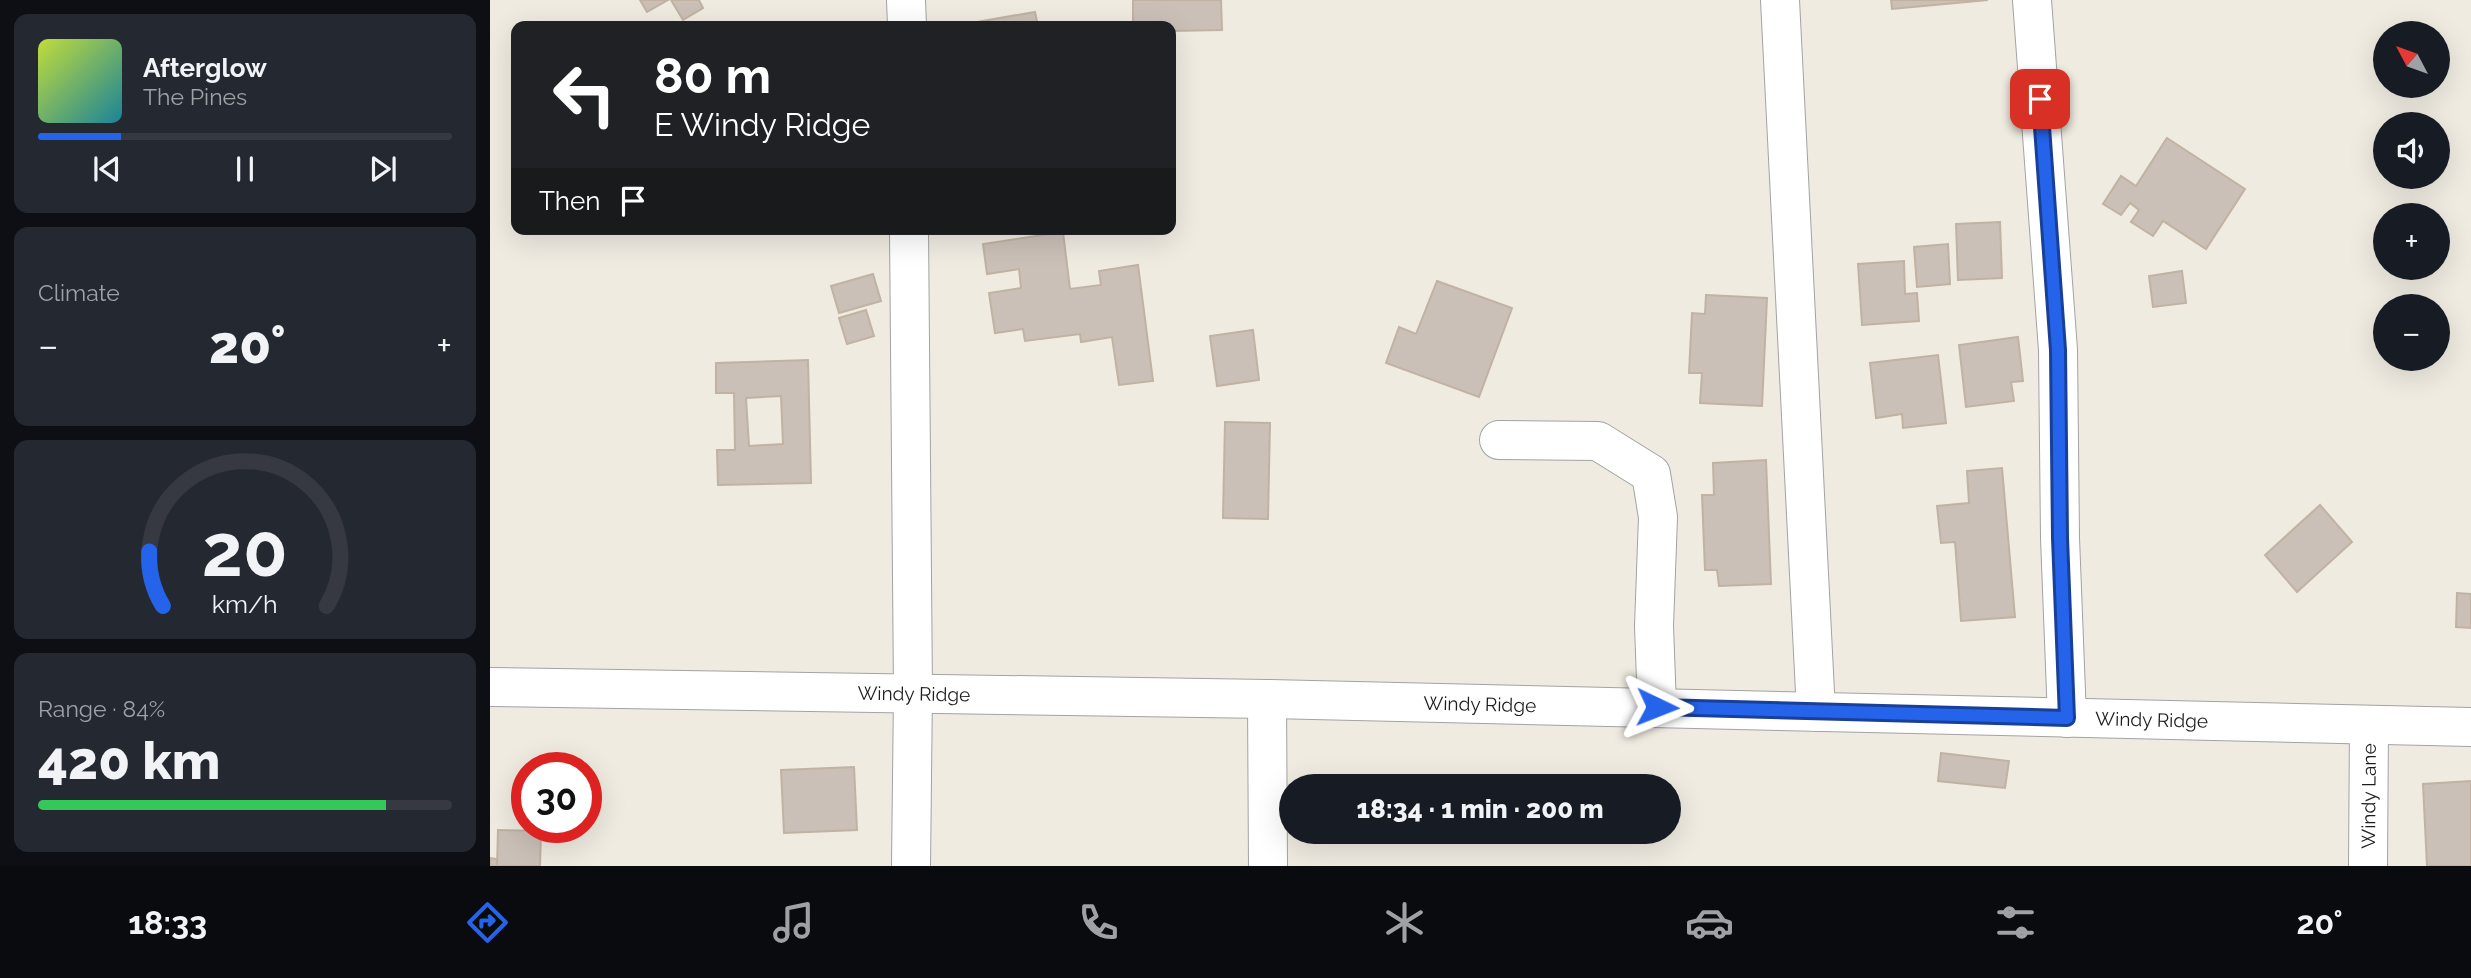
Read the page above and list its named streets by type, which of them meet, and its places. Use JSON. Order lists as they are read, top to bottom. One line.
{"streets":{"street":["Windy Ridge","Windy Lane"]},"crossings":[["Windy Ridge","Windy Lane"]],"north":"top left","page":{"map_buttons":["+","−"],"turn":["80 m","E Windy Ridge"],"song":["Afterglow","The Pines"],"then":"Then","tile":["Climate",["Range · 84%","420 km"]],"heat":["−","20°","+"],"limit":"30","trip":"18:34 · 1 min · 200 m","tabs":["18:33","20°"],"gauge":["20","km/h"]}}
